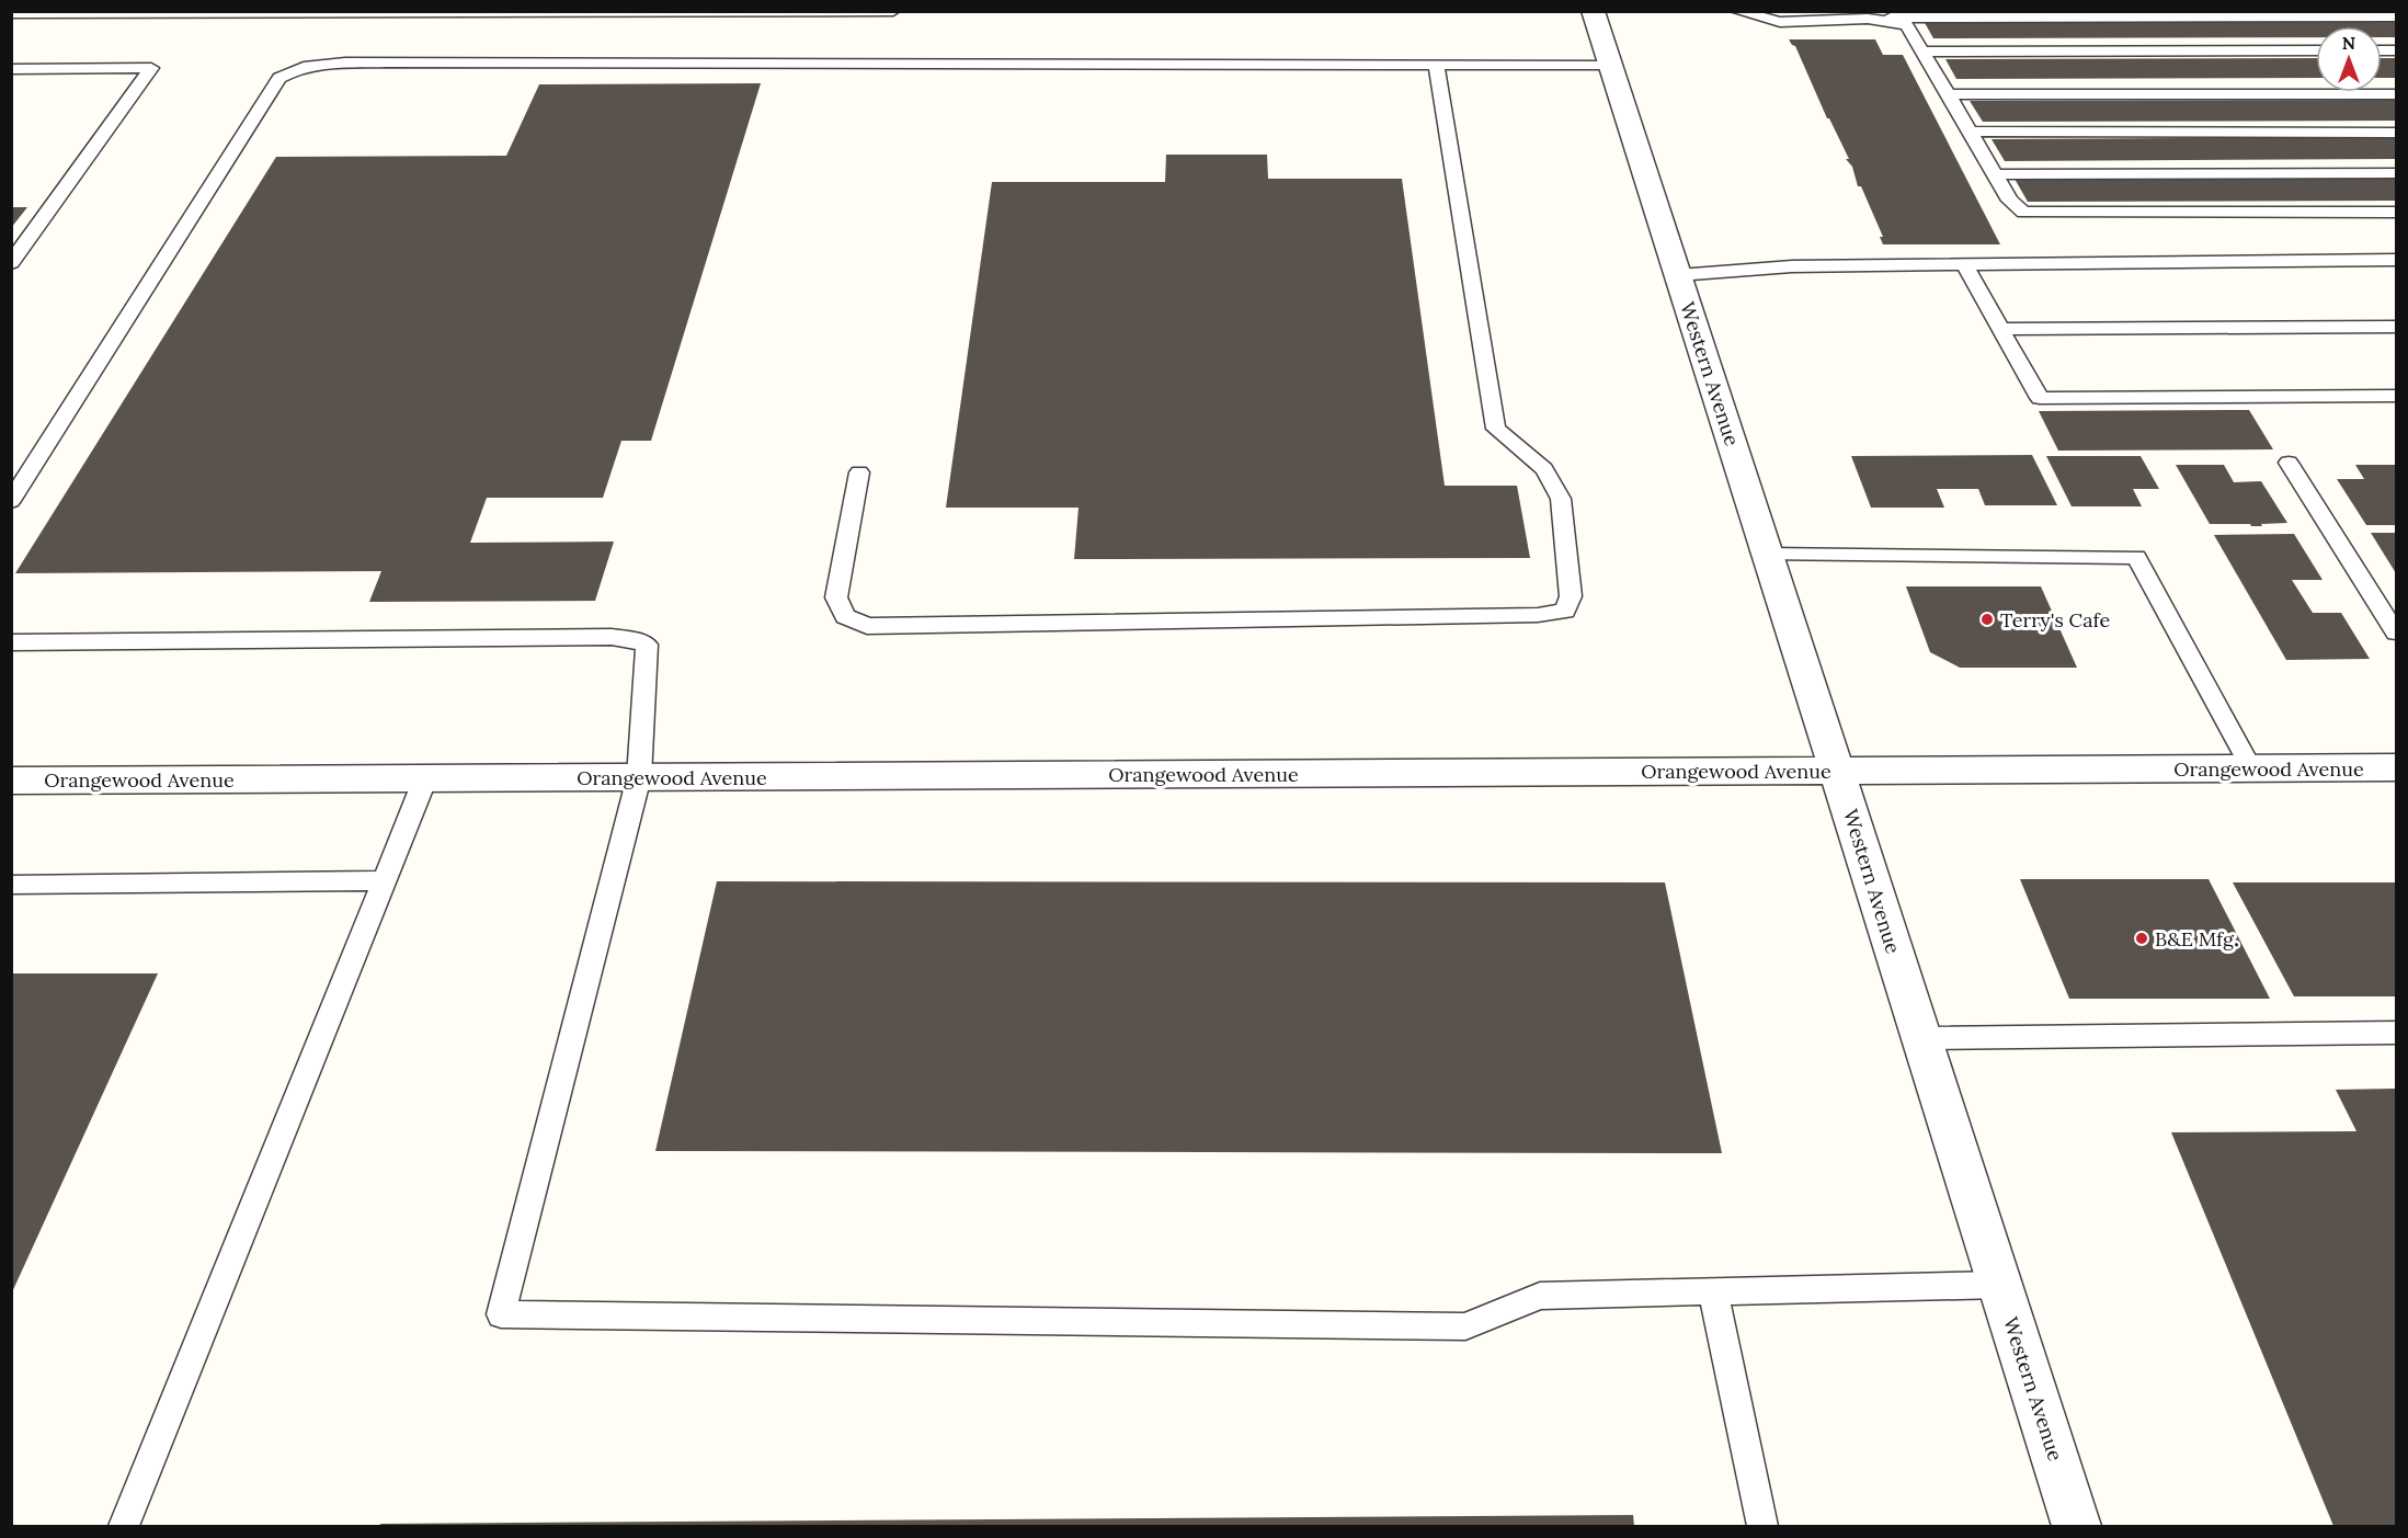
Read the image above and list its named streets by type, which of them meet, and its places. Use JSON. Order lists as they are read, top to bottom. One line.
{"streets":{"street":["Western Avenue","Orangewood Avenue"]},"crossings":[["Western Avenue","Orangewood Avenue"]],"places":["Terry's Cafe","B&E Mfg."],"north":"top"}
